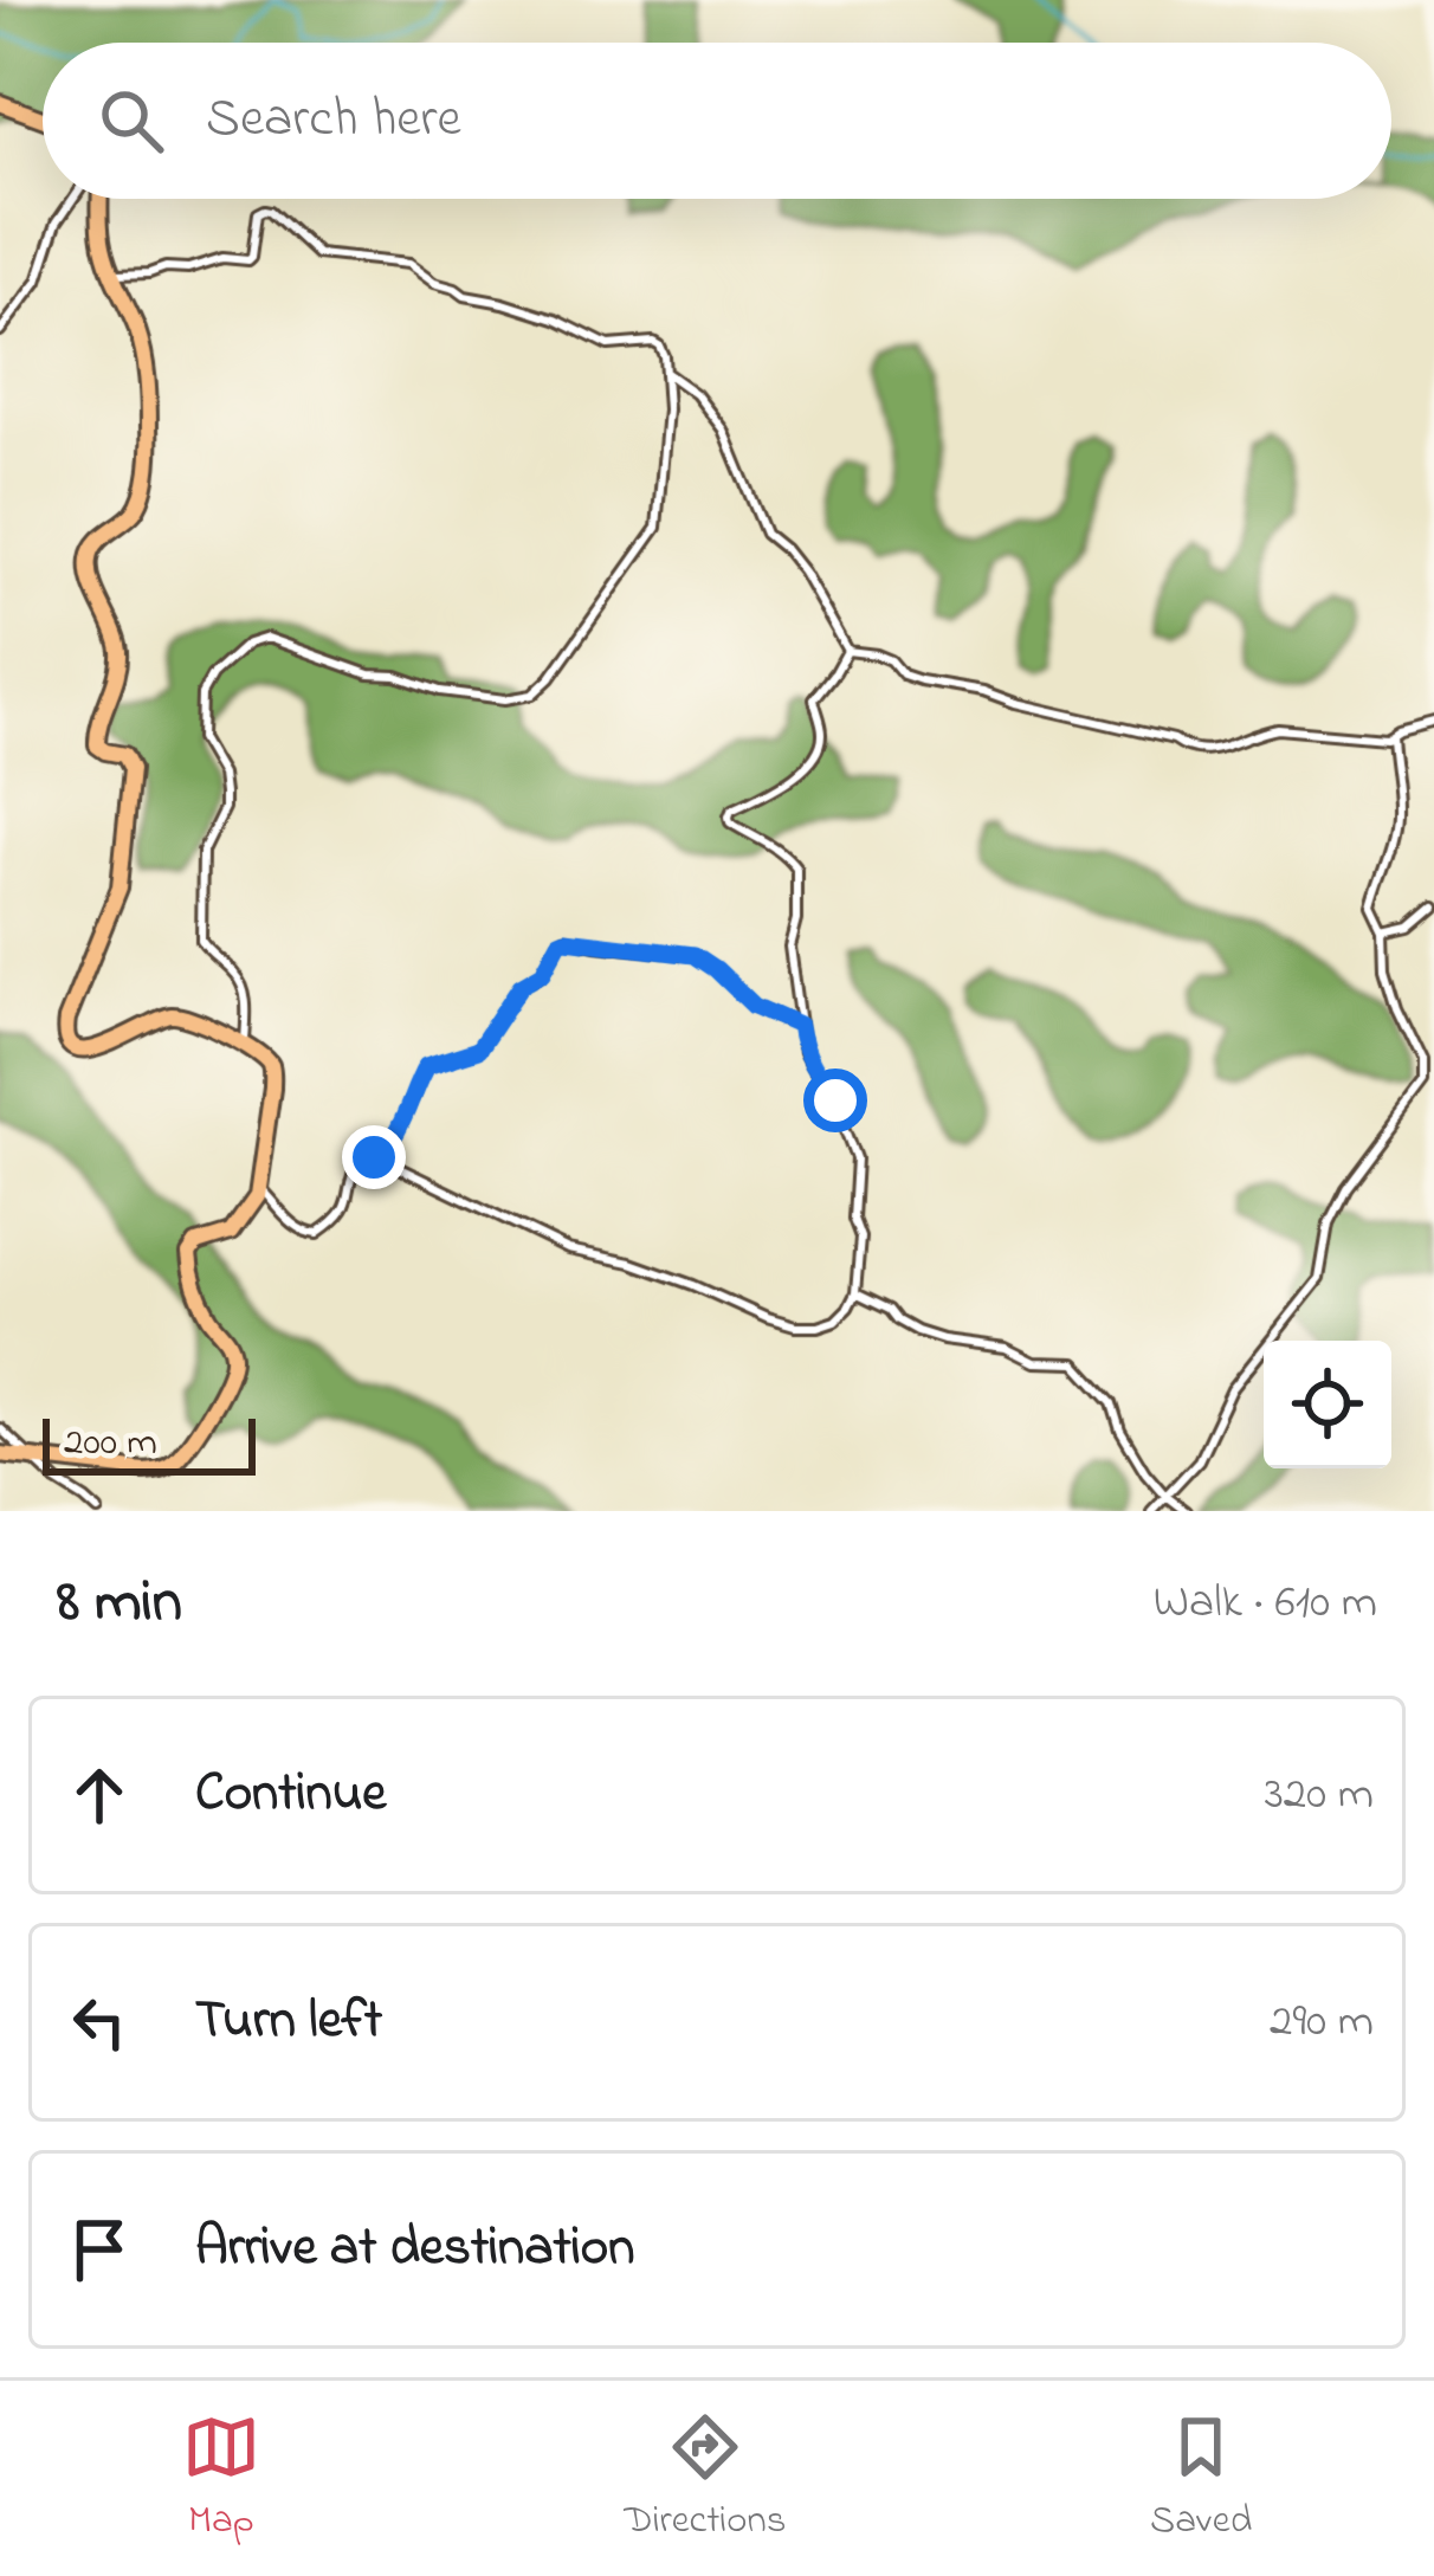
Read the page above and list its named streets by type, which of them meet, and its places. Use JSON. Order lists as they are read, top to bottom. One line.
{"scale_bar":"200 m","page":{"search":"Search here","scale":"200 m","heading":["8 min","Walk · 610 m"],"list":[["Continue","320 m"],["Turn left","290 m"],"Arrive at destination"],"nav":["Map","Directions","Saved"]}}
